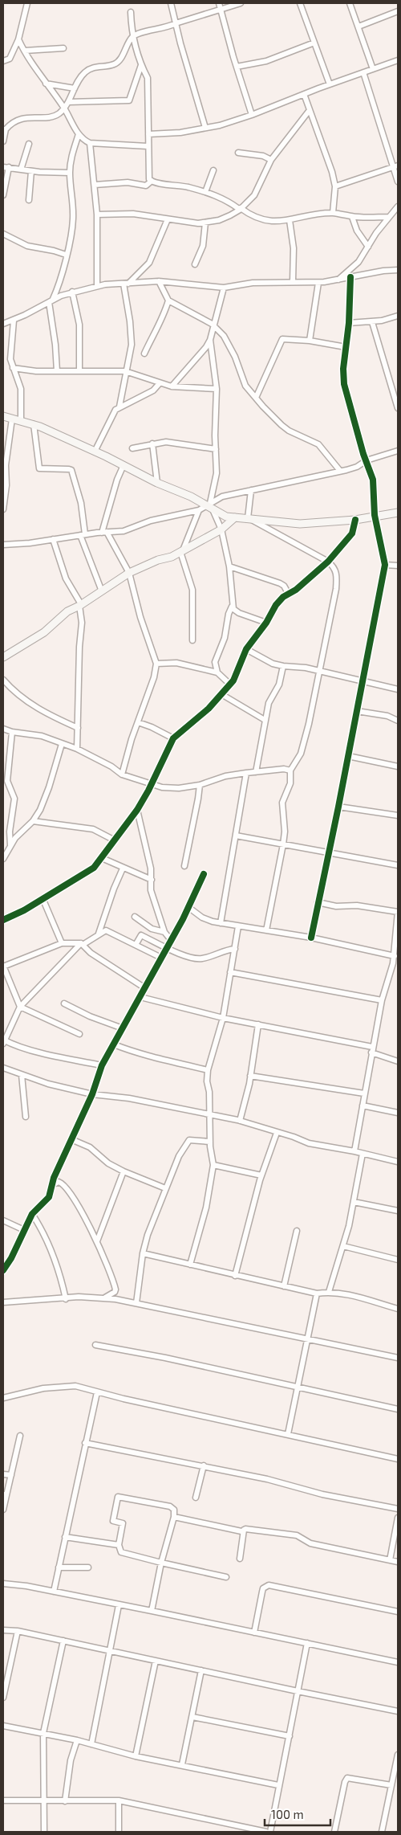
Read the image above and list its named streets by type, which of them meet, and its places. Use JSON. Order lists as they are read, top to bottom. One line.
{"scale_bar":"100 m"}
